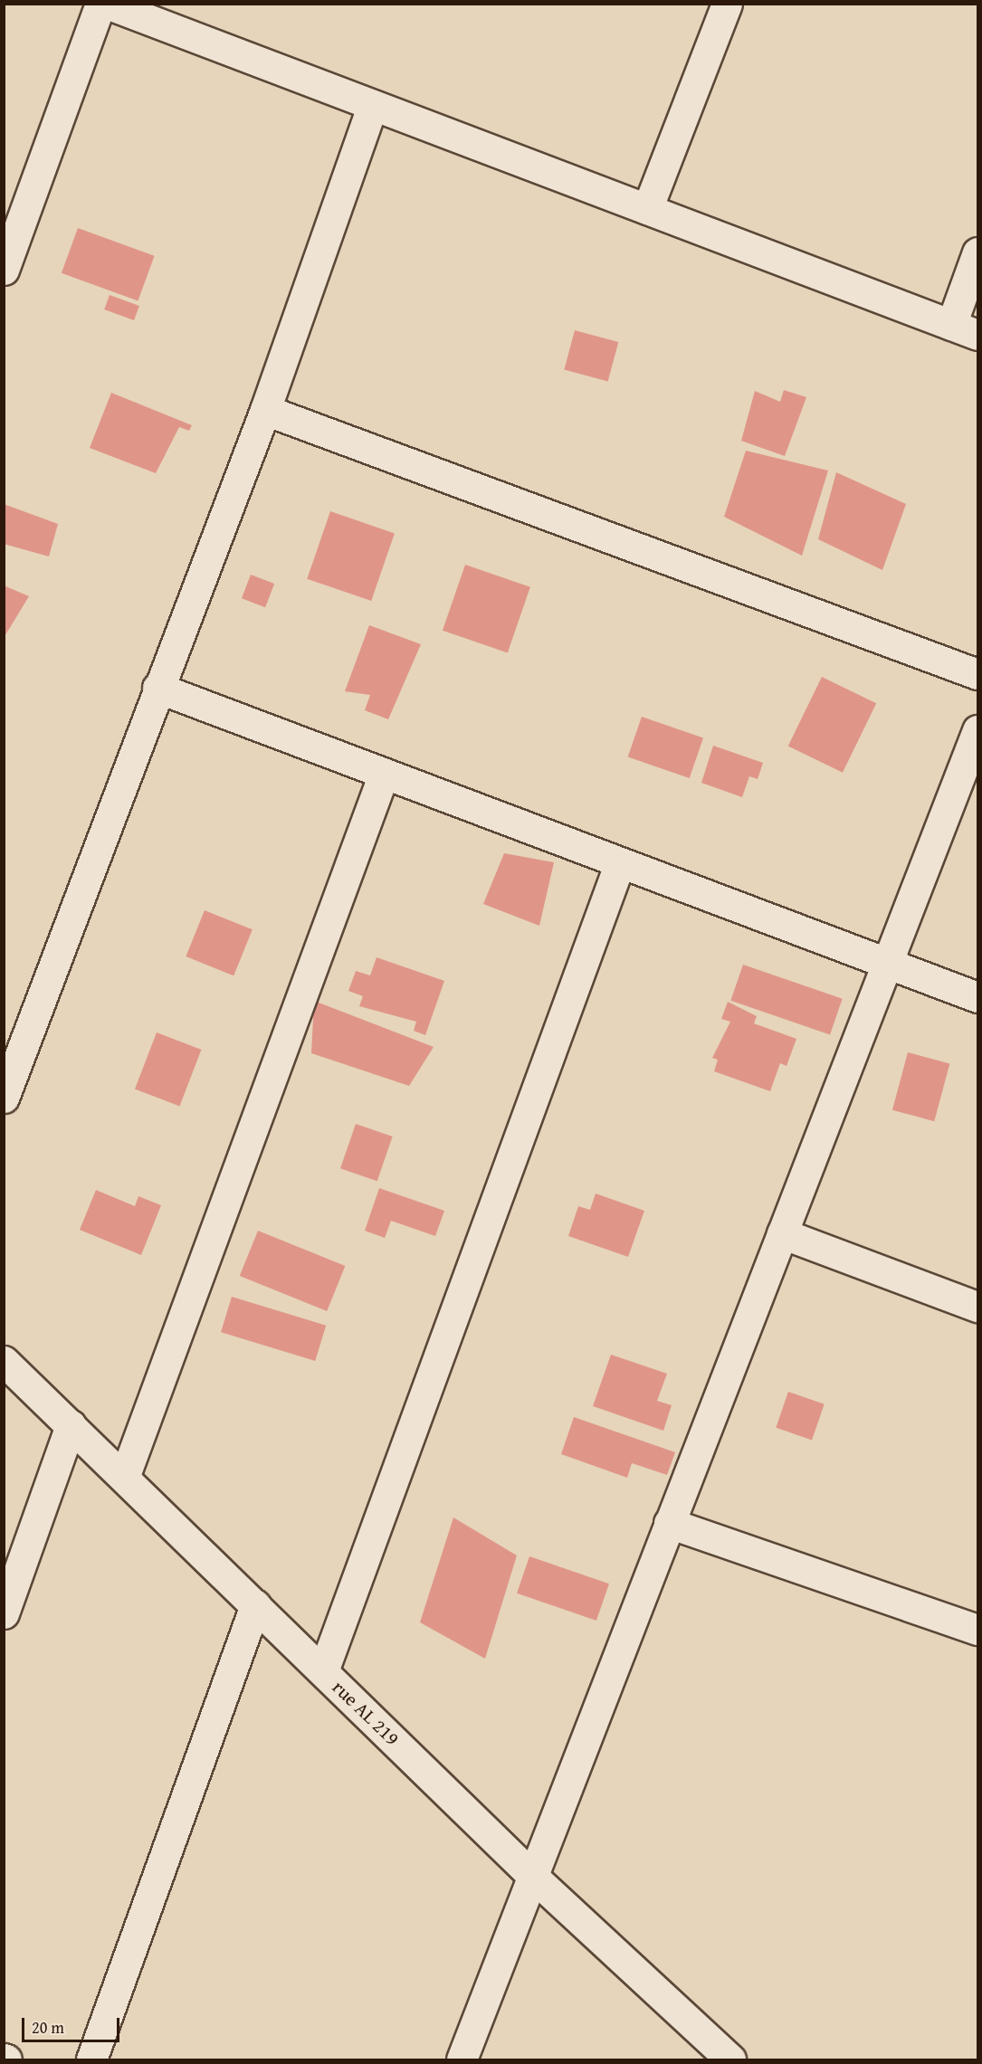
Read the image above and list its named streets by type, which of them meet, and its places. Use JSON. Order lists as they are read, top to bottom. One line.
{"streets":{"street":["rue AL 219"]},"scale_bar":"20 m"}
